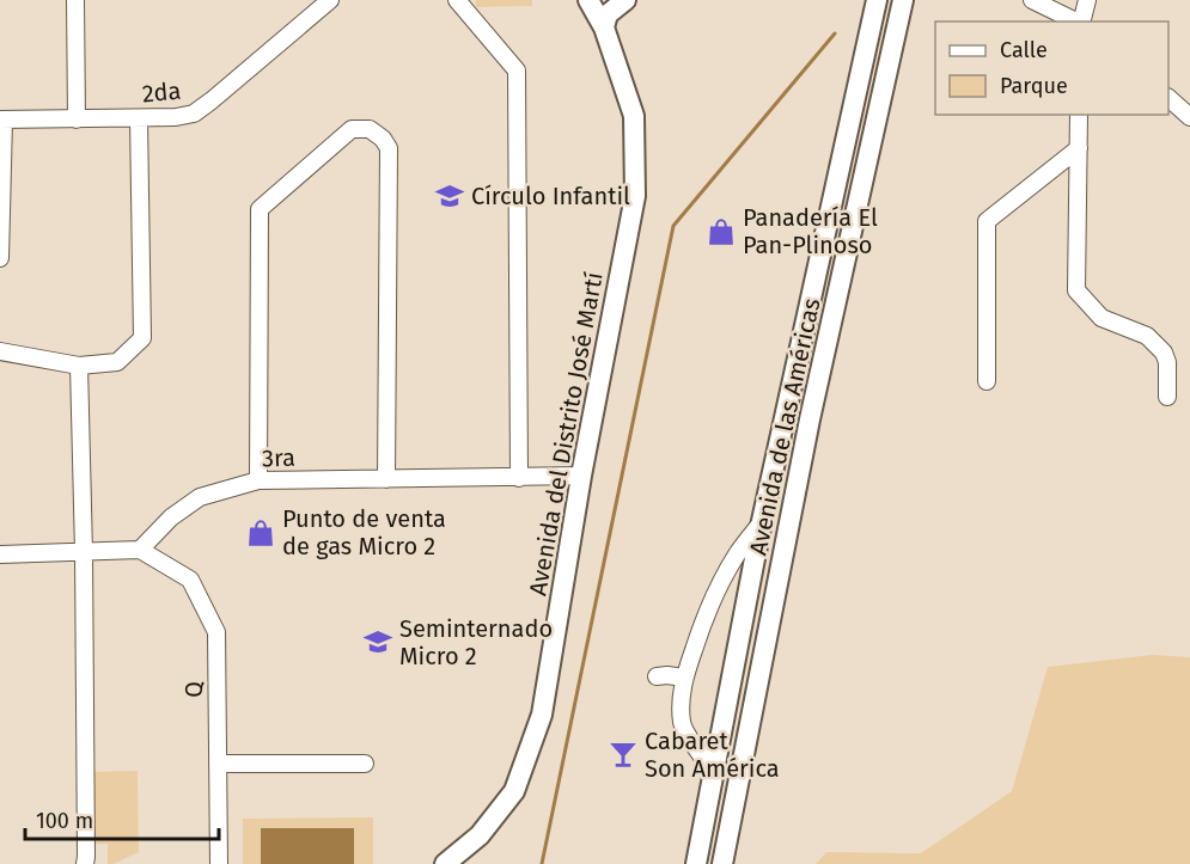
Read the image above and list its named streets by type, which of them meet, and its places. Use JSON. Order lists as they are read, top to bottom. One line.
{"streets":{"main road":["Avenida de las Américas","Avenida del Distrito José Martí"],"street":["2da","3ra","Q"]},"crossings":[["Avenida del Distrito José Martí","3ra"],["3ra","Q"]],"places":{"school or university":["Círculo Infantil","Seminternado Micro 2"],"shop":["Panadería El Pan-Plinoso","Punto de venta de gas Micro 2"],"bar":["Cabaret Son América"]},"legend":["Calle","Parque"],"scale_bar":"100 m"}
